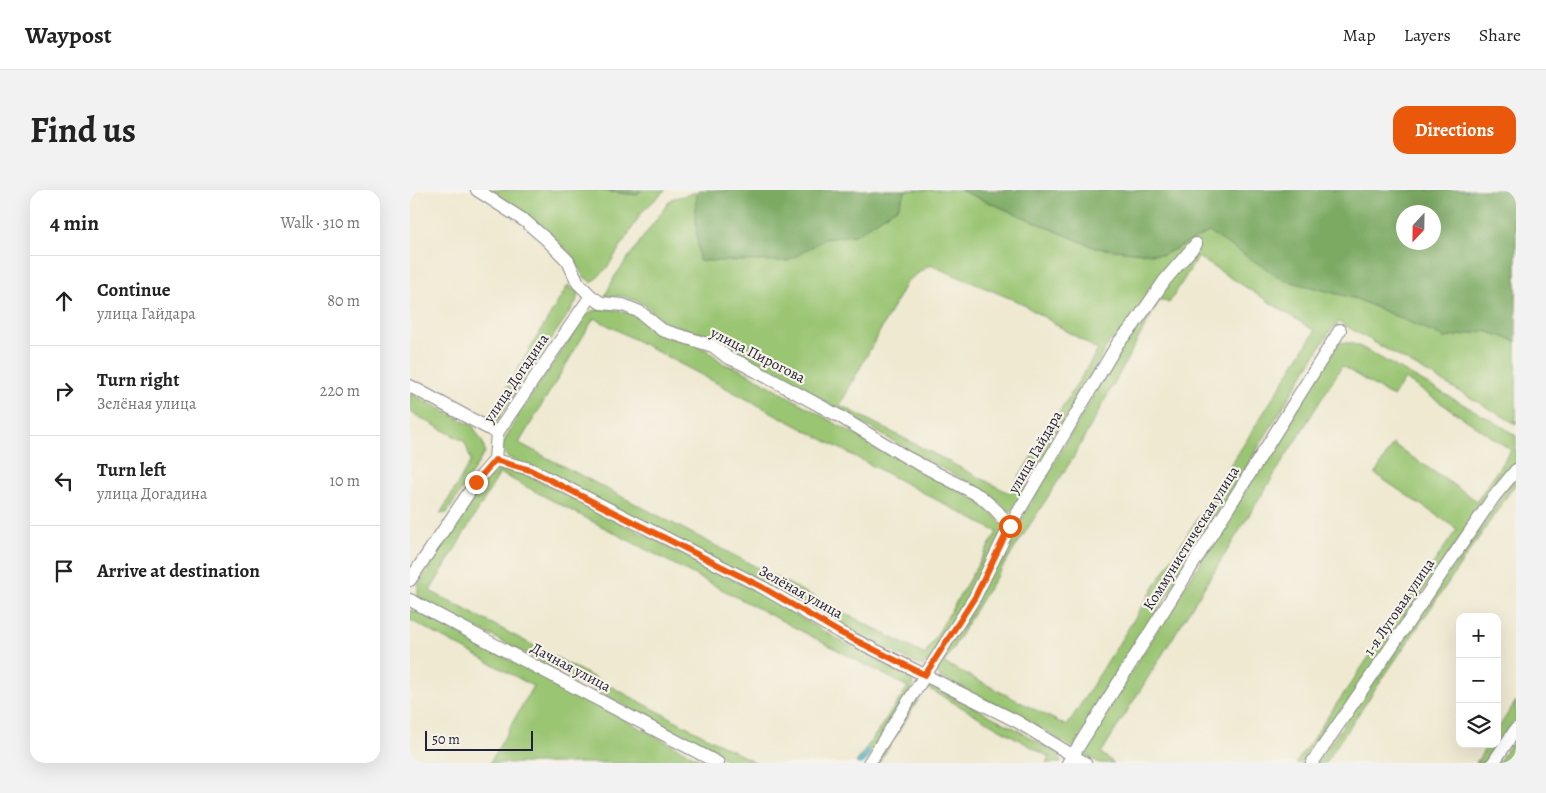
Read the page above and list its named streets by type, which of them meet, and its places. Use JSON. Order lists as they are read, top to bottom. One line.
{"streets":{"street":["улица Пирогова","улица Догадина","улица Гайдара","Коммунистическая улица","Зелёная улица","1-я Луговая улица","Дачная улица"]},"crossings":[["улица Пирогова","улица Догадина"],["улица Пирогова","улица Гайдара"],["улица Догадина","Зелёная улица"],["улица Гайдара","Зелёная улица"],["Коммунистическая улица","Зелёная улица"]],"scale_bar":"50 m","north":"bottom","page":{"header":"Waypost","nav":["Map","Layers","Share"],"title":"Find us","buttons":"Directions","heading":["4 min","Walk · 310 m"],"list":[["Continue","улица Гайдара","80 m"],["Turn right","Зелёная улица","220 m"],["Turn left","улица Догадина","10 m"],"Arrive at destination"],"map_buttons":["+","−"],"scale":"50 m"}}
